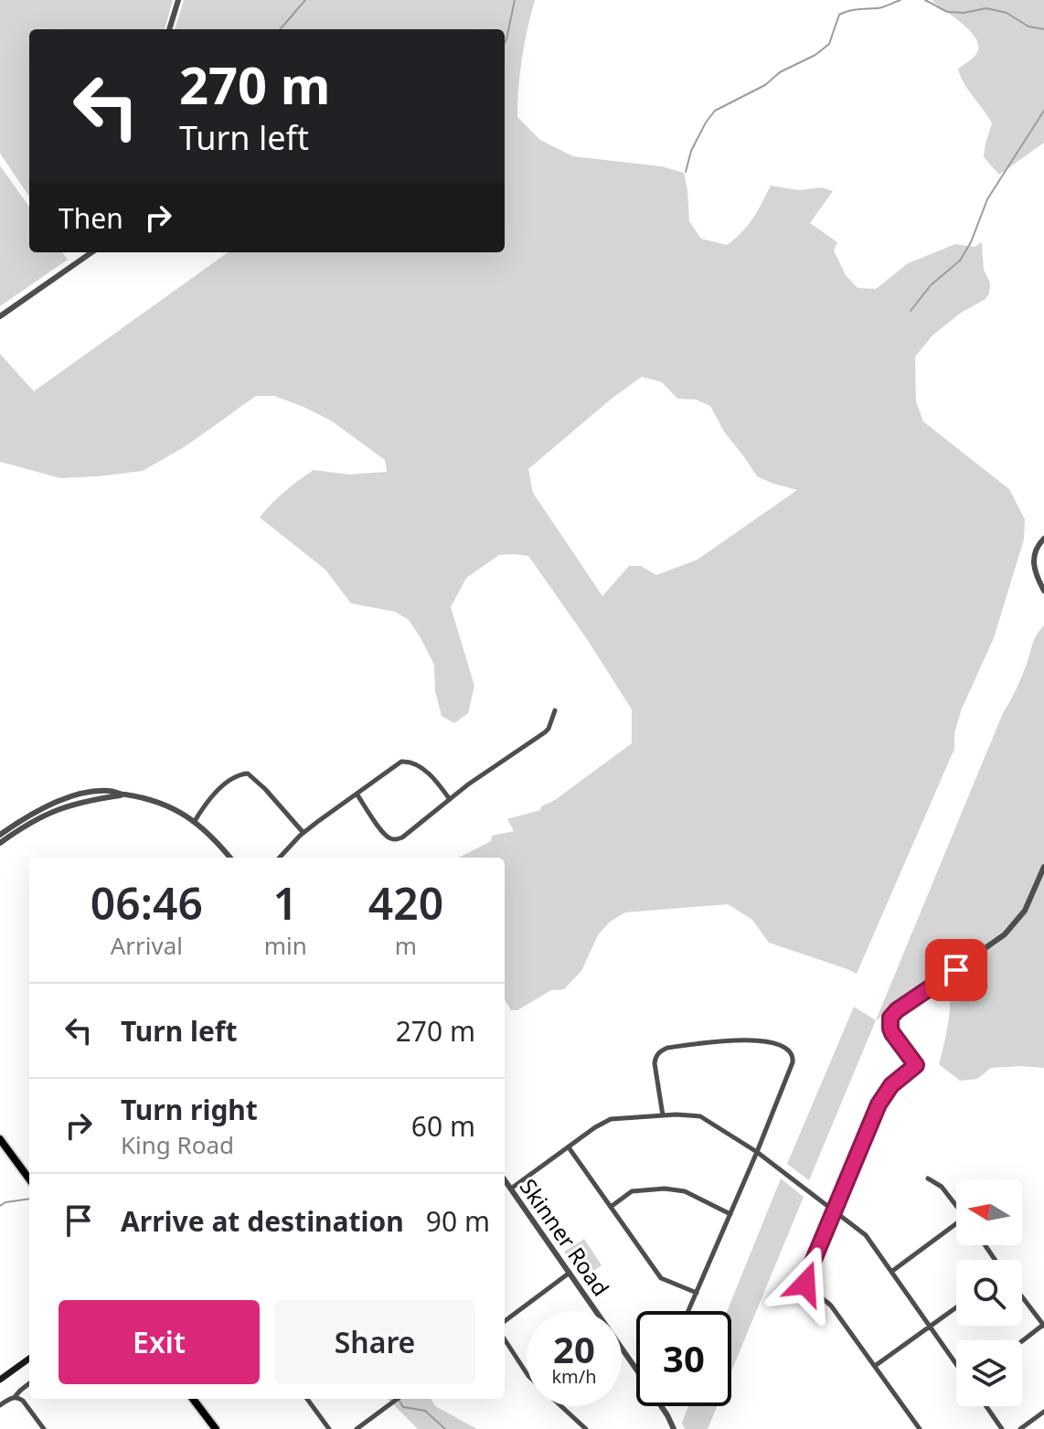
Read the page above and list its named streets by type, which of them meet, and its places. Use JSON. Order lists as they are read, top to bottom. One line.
{"streets":{"street":["Skinner Road"]},"north":"left","page":{"turn":["270 m","Turn left"],"then":"Then","eta":["06:46","Arrival","1","min","420","m"],"list":[{"name":"Turn left","value":"270 m"},{"name":"Turn right","note":"King Road","value":"60 m"},{"name":"Arrive at destination","value":"90 m"}],"buttons":["Exit","Share"],"speed":"20 km/h","limit":"30"}}
